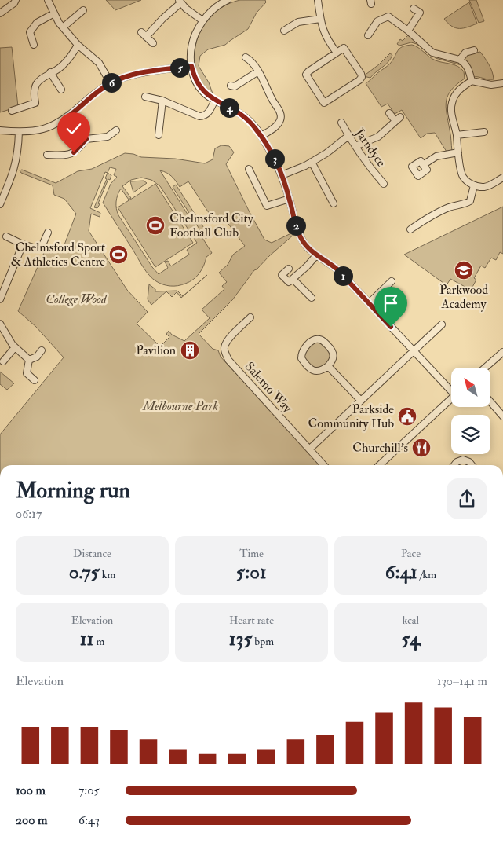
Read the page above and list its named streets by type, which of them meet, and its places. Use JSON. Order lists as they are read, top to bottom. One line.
{"streets":{"street":["Jarndyce","Salerno Way"]},"parks":["College Wood","Melbourne Park"],"places":{"sports":["Chelmsford City Football Club","Chelmsford Sport & Athletics Centre"],"school or university":["Parkwood Academy"],"building":["Pavilion"],"public building":["Parkside Community Hub"],"restaurant":["Churchill's"]},"north":"top left","page":{"pins":["5","6","4","3","2","1"],"heading":["Morning run","06:17"],"stats":[["Distance","0.75 km"],["Time","5:01"],["Pace","6:41 /km"],["Elevation","11 m"],["Heart rate","135 bpm"],["kcal","54"]],"chart":["Elevation","130–141 m"],"list":[{"name":"100 m","note":"7:05"},{"name":"200 m","note":"6:43"}]}}
